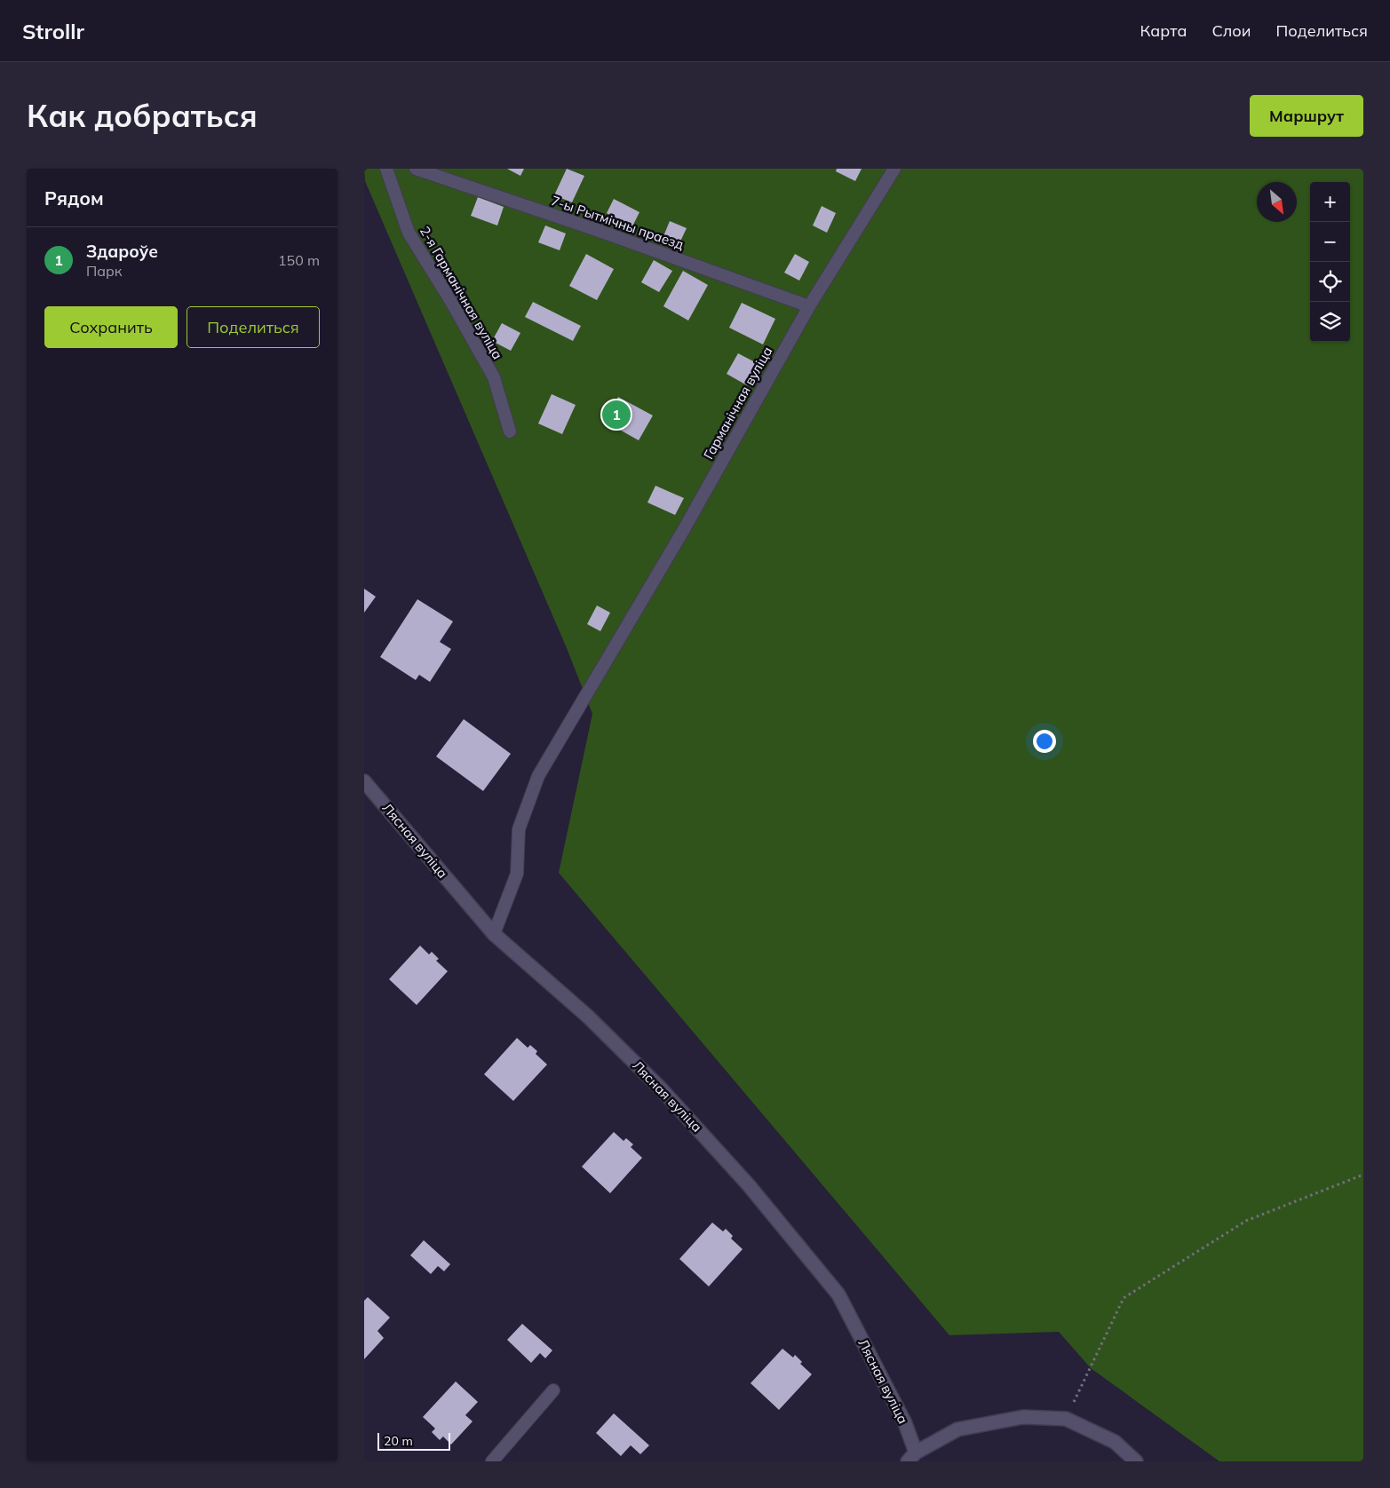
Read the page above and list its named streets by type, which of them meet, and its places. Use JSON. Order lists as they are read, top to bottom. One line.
{"streets":{"street":["Лясная вуліца"],"lane":["7-ы Рытмічны праезд","2-я Гарманічная вуліца","Гарманічная вуліца"]},"crossings":[["7-ы Рытмічны праезд","Гарманічная вуліца"],["Гарманічная вуліца","Лясная вуліца"]],"scale_bar":"20 m","north":"bottom right","page":{"header":"Strollr","nav":["Карта","Слои","Поделиться"],"buttons":["Маршрут",["Сохранить","Поделиться"]],"title":"Как добраться","heading":"Рядом","map_buttons":["+","−"],"list":[{"mark":"1","name":"Здароўе","note":"Парк","value":"150 m"}],"pins":"1","scale":"20 m"}}
